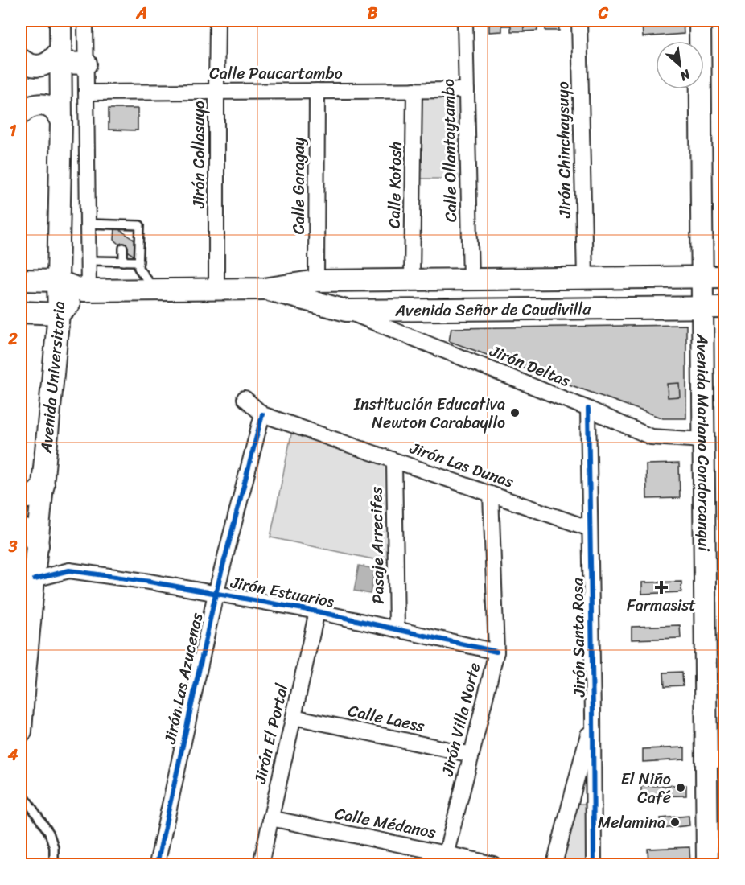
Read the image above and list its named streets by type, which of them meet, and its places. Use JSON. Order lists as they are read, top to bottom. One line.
{"streets":{"main road":["Avenida Señor de Caudivilla","Avenida Universitaria","Avenida Mariano Condorcanqui"],"street":["Calle Paucartambo","Jirón Chinchaysuyo","Calle Ollantaytambo","Jirón Collasuyo","Calle Kotosh","Calle Garagay","Jirón Deltas","Jirón Las Dunas","Pasaje Arrecifes","Jirón Estuarios","Jirón Santa Rosa","Jirón Las Azucenas","Calle Laess","Jirón Villa Norte","Jirón El Portal","Calle Médanos"]},"crossings":[["Calle Paucartambo","Calle Ollantaytambo"],["Calle Paucartambo","Jirón Collasuyo"],["Calle Paucartambo","Calle Kotosh"],["Calle Paucartambo","Calle Garagay"],["Jirón Chinchaysuyo","Avenida Señor de Caudivilla"],["Calle Ollantaytambo","Avenida Señor de Caudivilla"],["Jirón Collasuyo","Avenida Señor de Caudivilla"],["Calle Kotosh","Avenida Señor de Caudivilla"],["Calle Garagay","Avenida Señor de Caudivilla"],["Avenida Señor de Caudivilla","Jirón Deltas"],["Avenida Señor de Caudivilla","Avenida Universitaria"],["Avenida Señor de Caudivilla","Avenida Mariano Condorcanqui"],["Jirón Deltas","Avenida Mariano Condorcanqui"],["Jirón Deltas","Jirón Santa Rosa"],["Avenida Universitaria","Jirón Estuarios"],["Jirón Las Dunas","Pasaje Arrecifes"],["Jirón Las Dunas","Jirón Santa Rosa"],["Jirón Las Dunas","Jirón Las Azucenas"],["Jirón Las Dunas","Jirón Villa Norte"],["Pasaje Arrecifes","Jirón Estuarios"],["Jirón Estuarios","Jirón Las Azucenas"],["Jirón Estuarios","Jirón Villa Norte"],["Jirón Estuarios","Jirón El Portal"],["Calle Laess","Jirón Villa Norte"],["Calle Laess","Jirón El Portal"],["Jirón Villa Norte","Calle Médanos"],["Jirón El Portal","Calle Médanos"]],"places":{"other":["Institución Educativa Newton Carabayllo","El Niño Café","Melamina"],"health":["Farmasist"]},"north":"bottom right","grid":{"columns":["A","B","C"],"rows":["1","2","3","4"]}}
